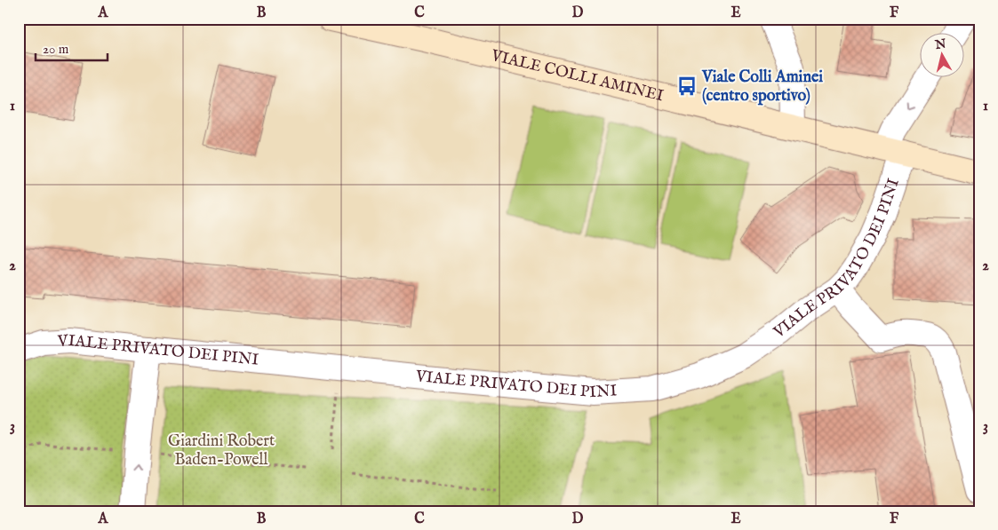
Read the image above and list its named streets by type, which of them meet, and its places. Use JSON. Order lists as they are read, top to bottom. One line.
{"streets":{"main road":["VIALE COLLI AMINEI"],"street":["VIALE PRIVATO DEI PINI"]},"crossings":[["VIALE COLLI AMINEI","VIALE PRIVATO DEI PINI"]],"parks":["Giardini Robert Baden-Powell"],"places":{"bus stop":["Viale Colli Aminei (centro sportivo)"]},"scale_bar":"20 m","north":"top","grid":{"columns":["A","B","C","D","E","F"],"rows":["1","2","3"]}}
